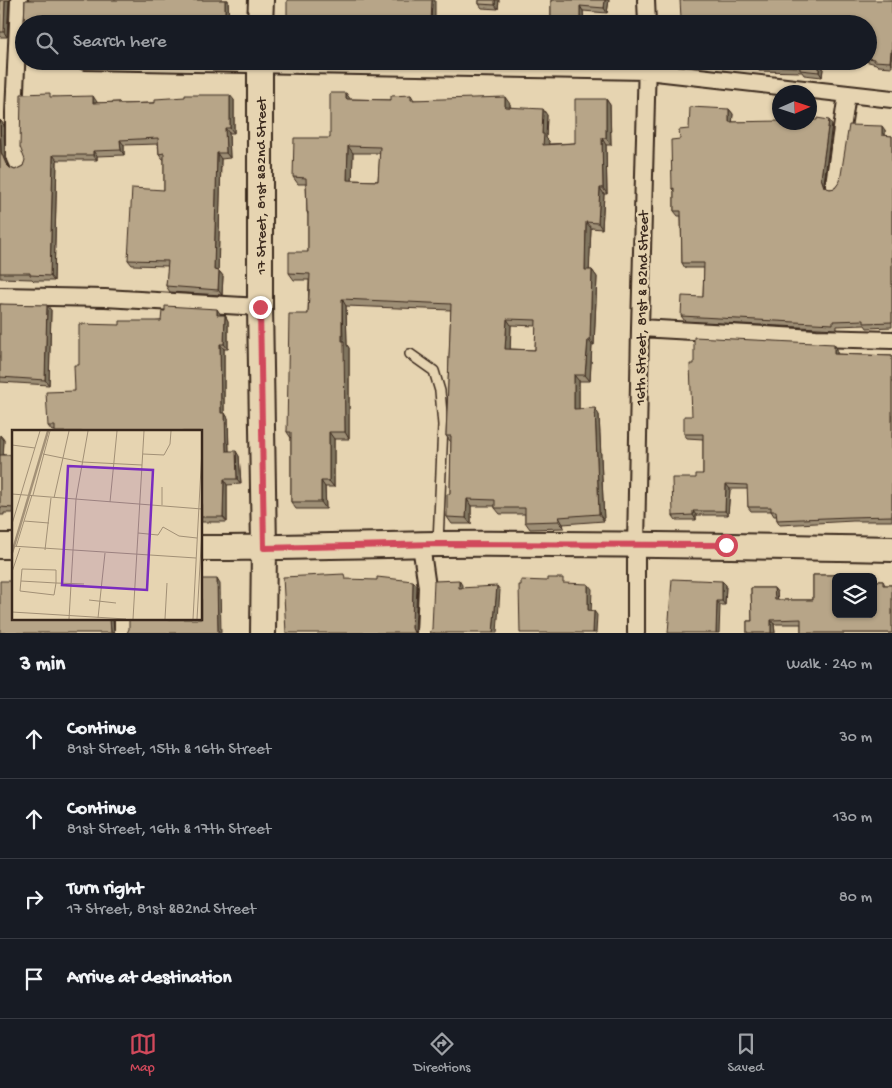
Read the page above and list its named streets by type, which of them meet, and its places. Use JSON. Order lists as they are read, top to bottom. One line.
{"streets":{"street":["17 Street, 81st &82nd Street","16th Street, 81st & 82nd Street"]},"north":"right","page":{"search":"Search here","heading":["3 min","Walk · 240 m"],"list":[["Continue","81st Street, 15th & 16th Street","30 m"],["Continue","81st Street, 16th & 17th Street","130 m"],["Turn right","17 Street, 81st &82nd Street","80 m"],"Arrive at destination"],"nav":["Map","Directions","Saved"]}}
